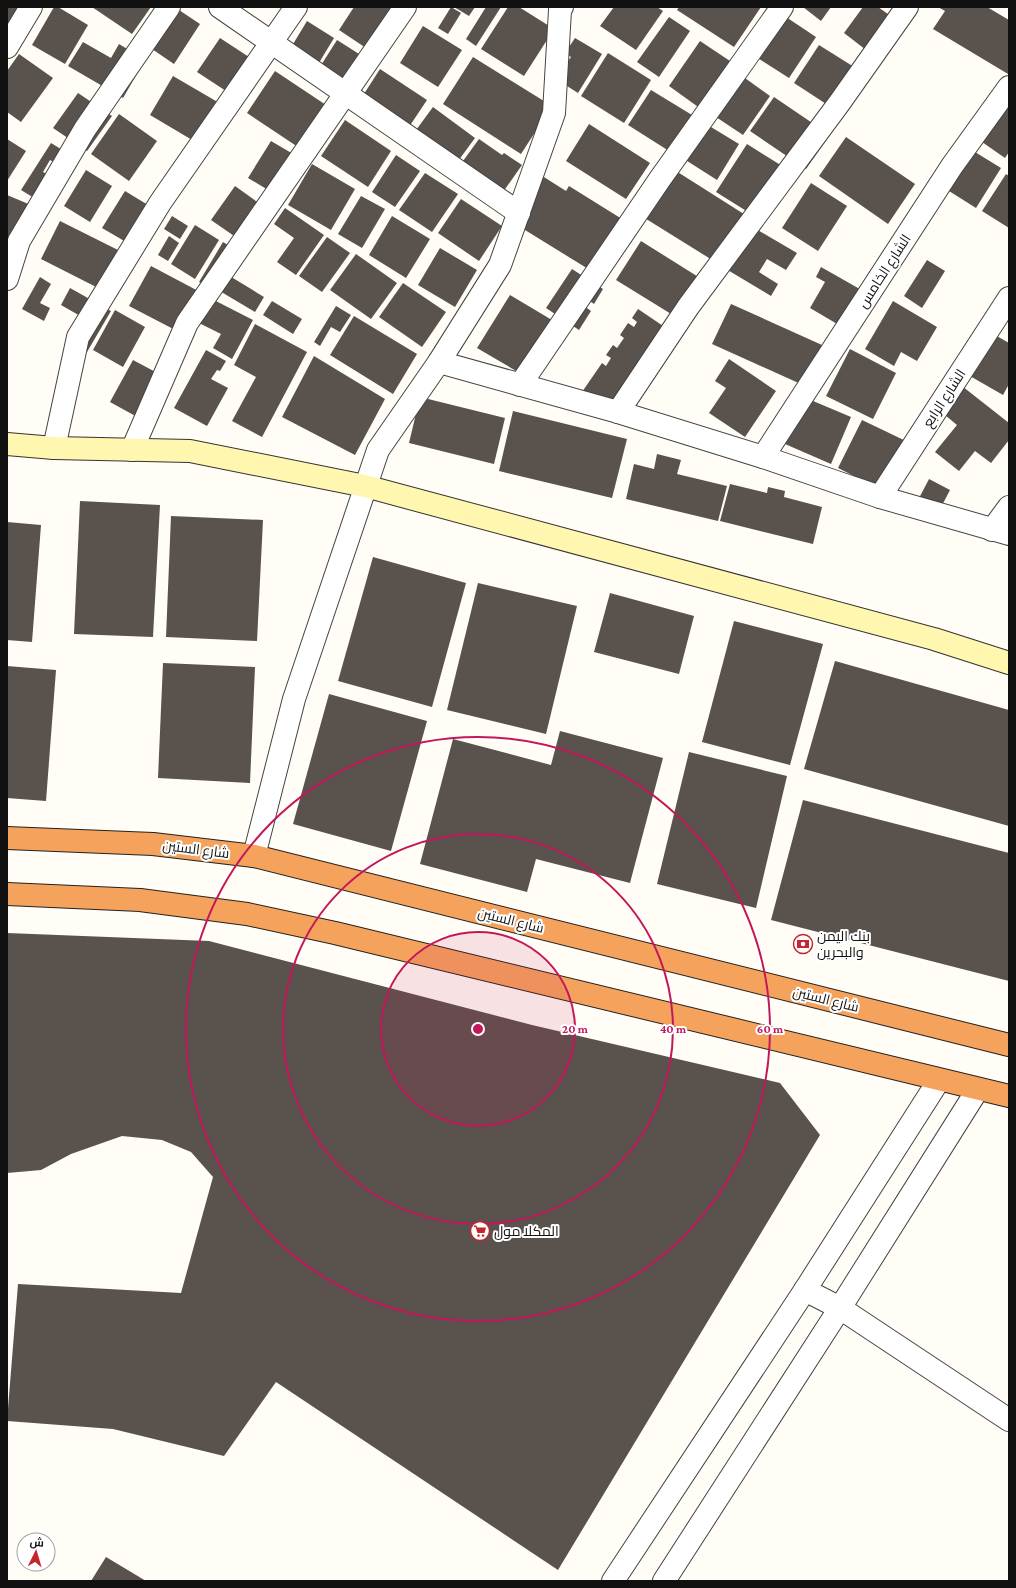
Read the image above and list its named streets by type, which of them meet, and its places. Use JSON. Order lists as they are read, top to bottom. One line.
{"streets":{"highway":["شارع الستين"],"street":["الشارع الخامس","الشارع الرابع"]},"places":{"bank":["بنك اليمن والبحرين"],"supermarket":["المكلا مول"]},"north":"top","rings":["20 m","40 m","60 m"]}
